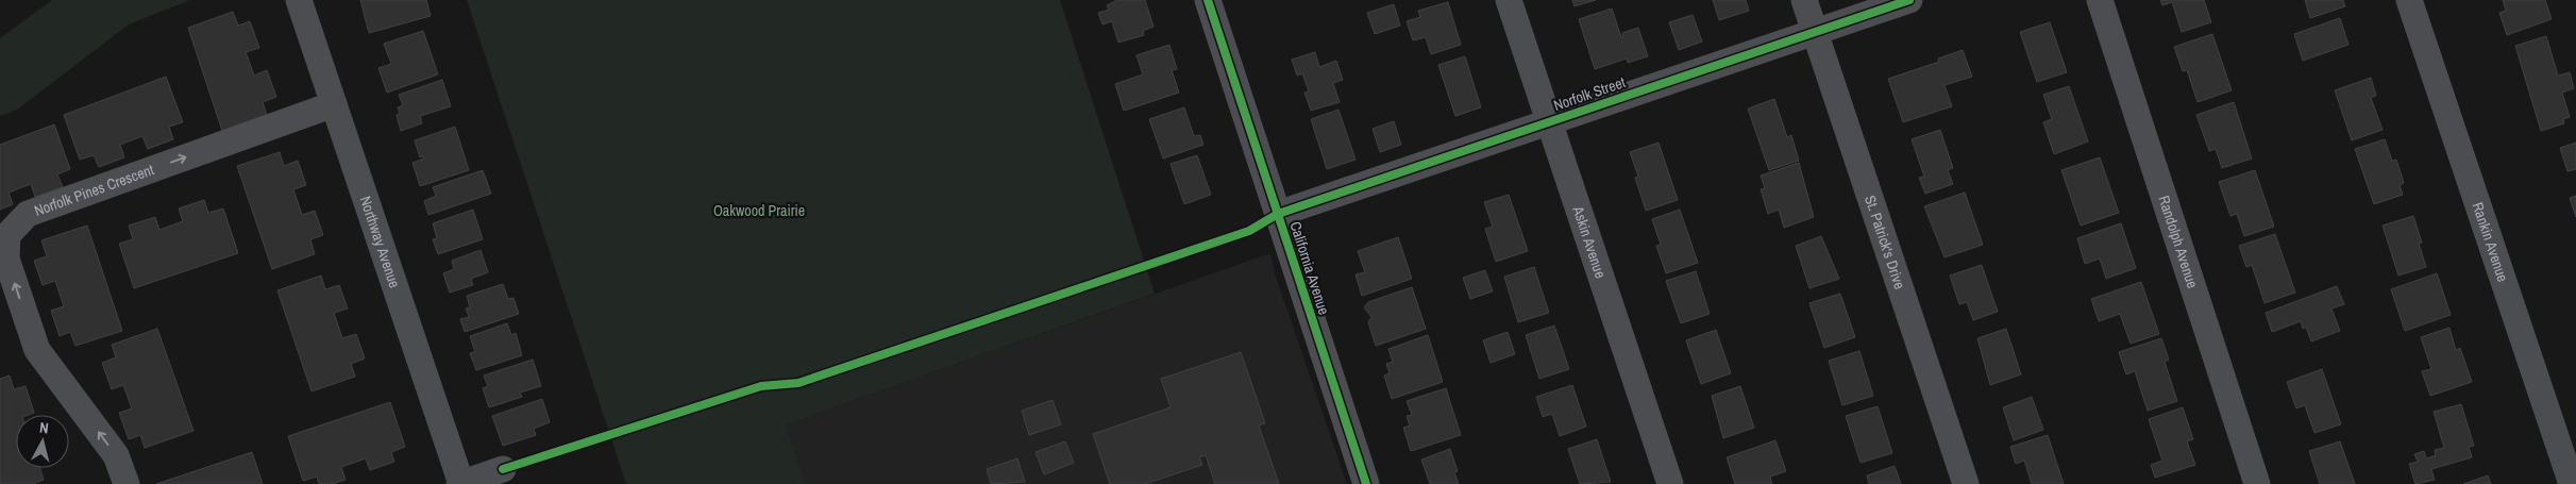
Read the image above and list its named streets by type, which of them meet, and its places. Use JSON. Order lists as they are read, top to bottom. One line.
{"streets":{"street":["Norfolk Street","Norfolk Pines Crescent","St. Patrick's Drive","Northway Avenue","Askin Avenue","Randolph Avenue","Rankin Avenue","California Avenue"]},"crossings":[["Norfolk Street","St. Patrick's Drive"],["Norfolk Street","Askin Avenue"],["Norfolk Street","California Avenue"],["Norfolk Pines Crescent","Northway Avenue"]],"parks":["Oakwood Prairie"],"north":"top"}
